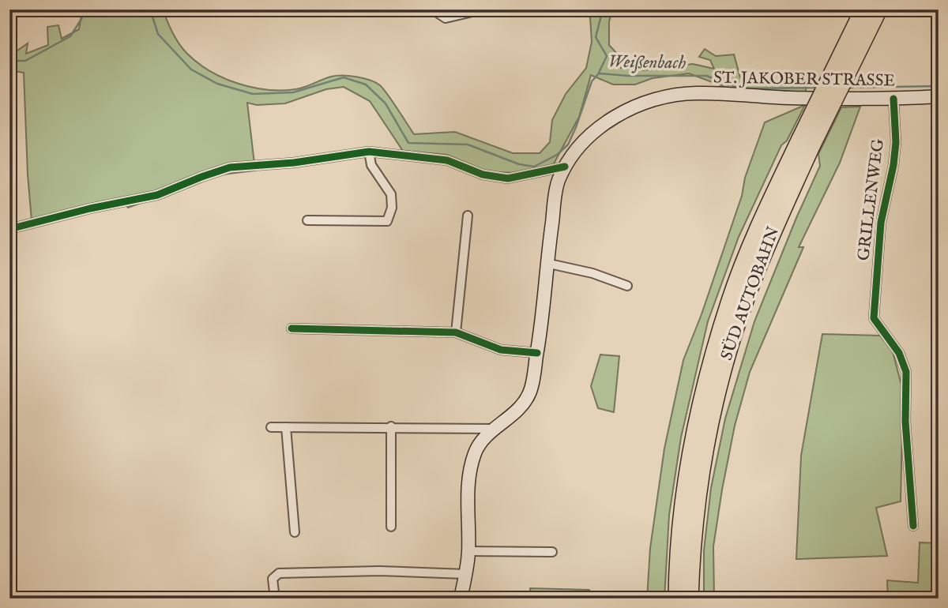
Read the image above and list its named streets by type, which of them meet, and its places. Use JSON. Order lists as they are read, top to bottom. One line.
{"streets":{"highway":["SÜD AUTOBAHN"],"main road":["ST. JAKOBER STRASSE"],"street":["GRILLENWEG"]},"crossings":[["ST. JAKOBER STRASSE","GRILLENWEG"]],"water":["Weißenbach"]}
